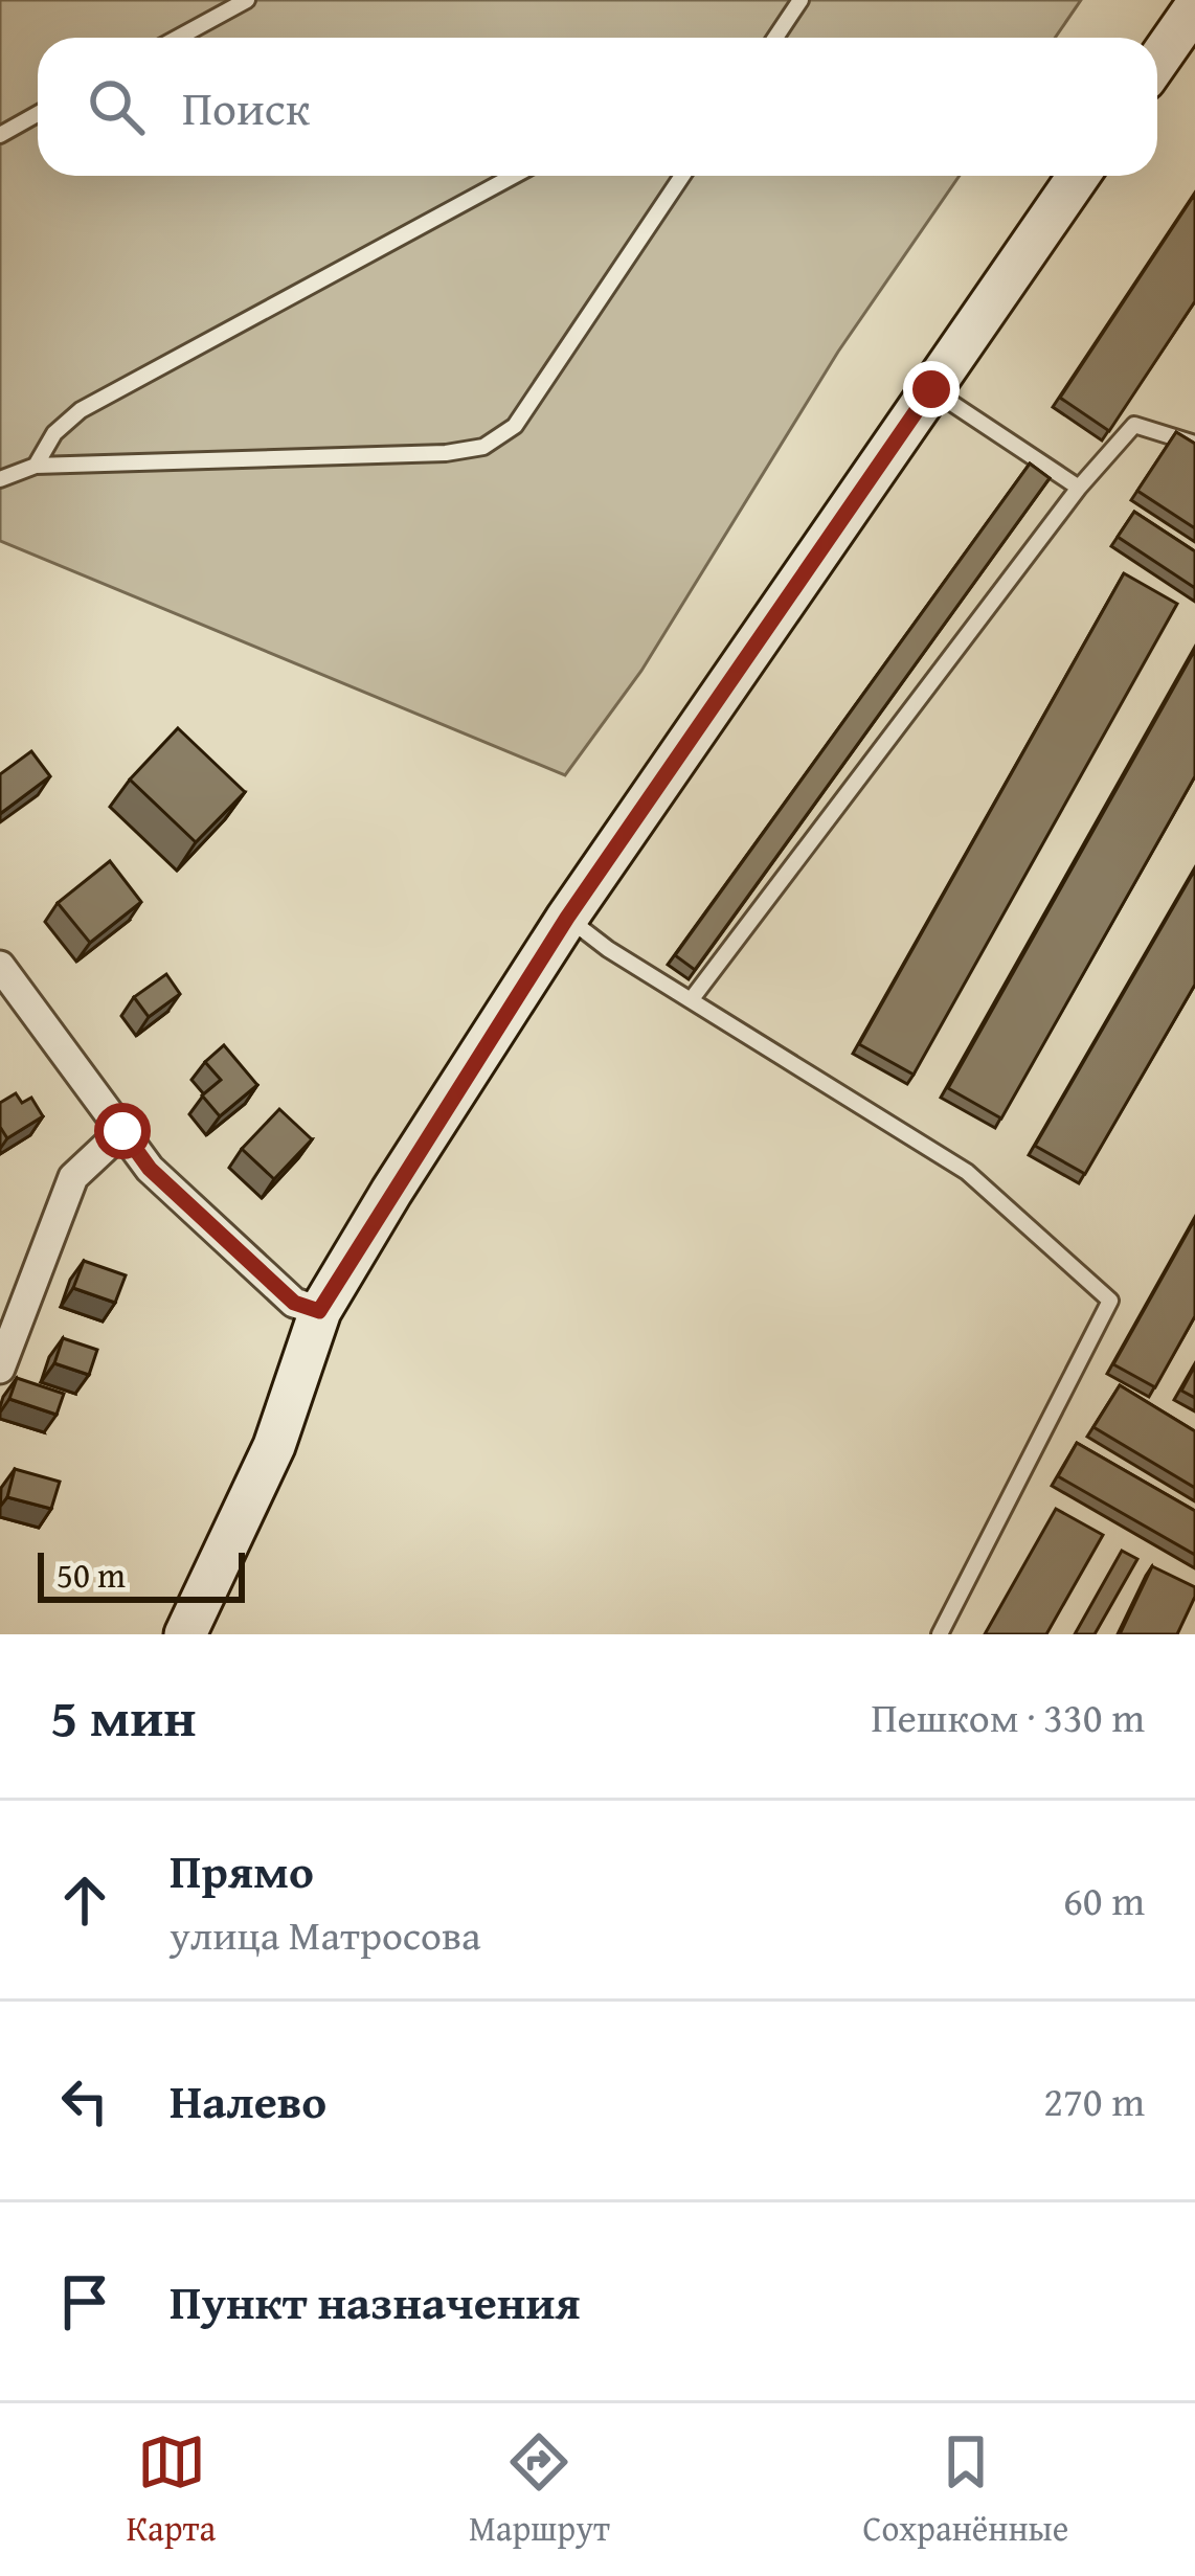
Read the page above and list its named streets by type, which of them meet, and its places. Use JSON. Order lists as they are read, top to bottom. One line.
{"scale_bar":"50 m","page":{"search":"Поиск","scale":"50 m","heading":["5 мин","Пешком · 330 m"],"list":[["Прямо","улица Матросова","60 m"],["Налево","270 m"],"Пункт назначения"],"nav":["Карта","Маршрут","Сохранённые"]}}
